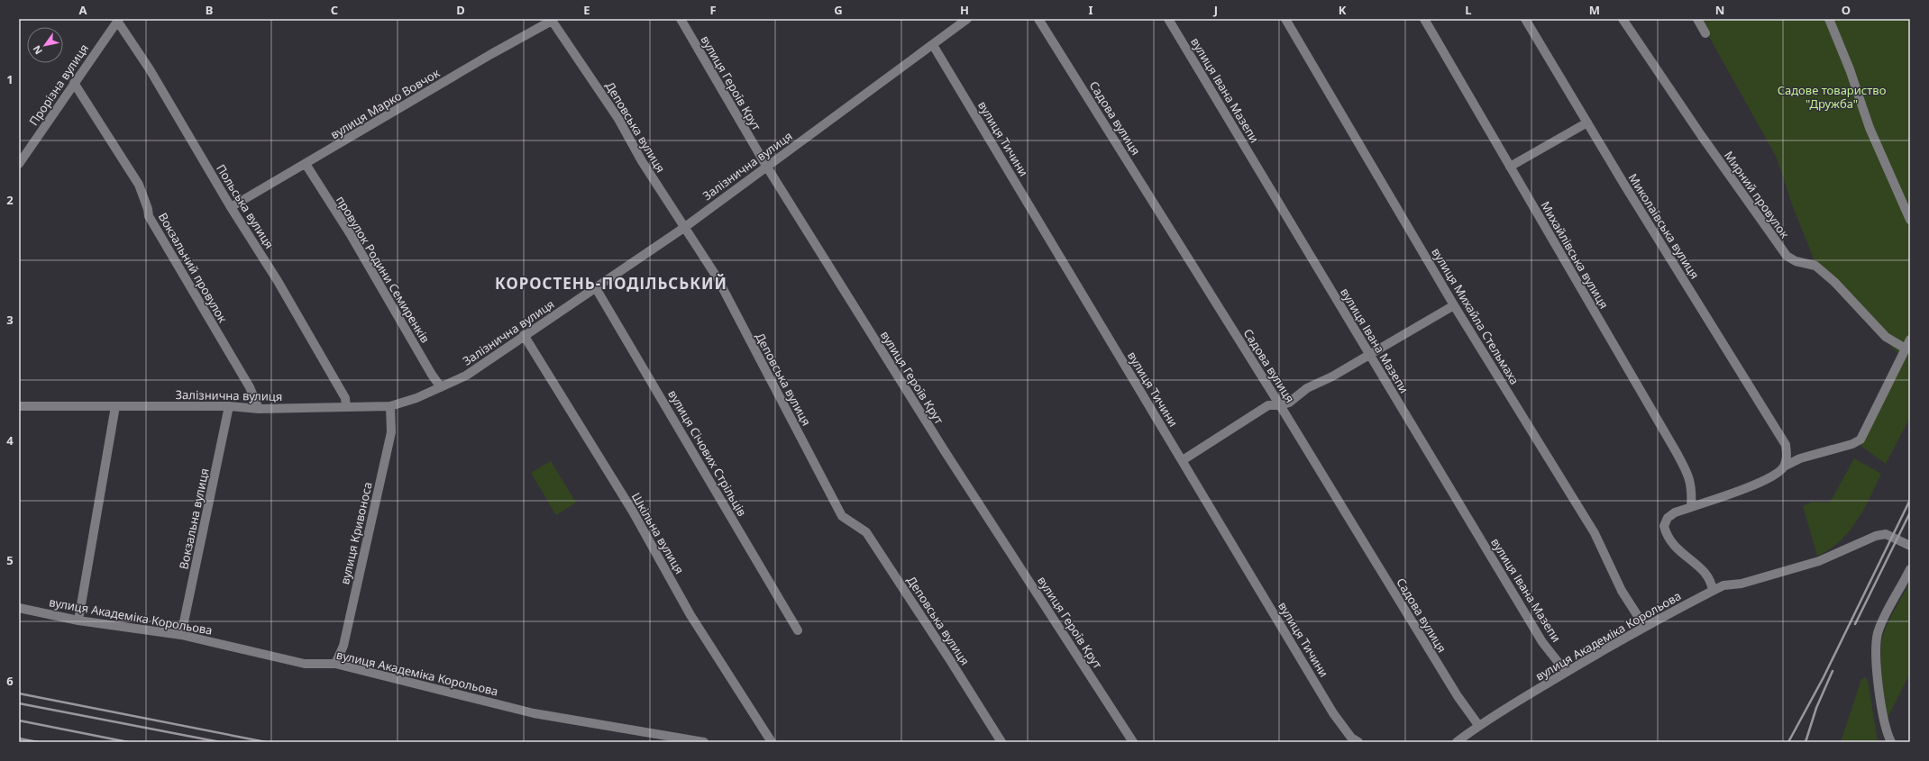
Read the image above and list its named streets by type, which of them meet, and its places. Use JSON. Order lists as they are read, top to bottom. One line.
{"streets":{"street":["вулиця Героїв Крут","Прорізна вулиця","вулиця Івана Мазепи","вулиця Марко Вовчок","Садова вулиця","Деповська вулиця","вулиця Тичини","Залізнична вулиця","Мирний провулок","Польська вулиця","Миколаївська вулиця","Михайлівська вулиця","Вокзальний провулок","провулок Родини Семиренків","вулиця Михайла Стельмаха","вулиця Січових Стрільців","Вокзальна вулиця","вулиця Кривоноса","Шкільна вулиця","вулиця Академіка Корольова"]},"crossings":[["вулиця Героїв Крут","Залізнична вулиця"],["Прорізна вулиця","Польська вулиця"],["Прорізна вулиця","Вокзальний провулок"],["вулиця Івана Мазепи","вулиця Академіка Корольова"],["вулиця Марко Вовчок","Деповська вулиця"],["вулиця Марко Вовчок","Польська вулиця"],["вулиця Марко Вовчок","провулок Родини Семиренків"],["Садова вулиця","вулиця Академіка Корольова"],["Деповська вулиця","Залізнична вулиця"],["вулиця Тичини","Залізнична вулиця"],["Залізнична вулиця","Польська вулиця"],["Залізнична вулиця","Вокзальний провулок"],["Залізнична вулиця","провулок Родини Семиренків"],["Залізнична вулиця","вулиця Січових Стрільців"],["Залізнична вулиця","Вокзальна вулиця"],["Залізнична вулиця","вулиця Кривоноса"],["Залізнична вулиця","Шкільна вулиця"],["вулиця Михайла Стельмаха","вулиця Академіка Корольова"],["Вокзальна вулиця","вулиця Академіка Корольова"],["вулиця Кривоноса","вулиця Академіка Корольова"]],"districts":["КОРОСТЕНЬ-ПОДІЛЬСЬКИЙ"],"parks":["Садове товариство \"Дружба\""],"north":"bottom left","grid":{"columns":["A","B","C","D","E","F","G","H","I","J","K","L","M","N","O"],"rows":["1","2","3","4","5","6"]}}
